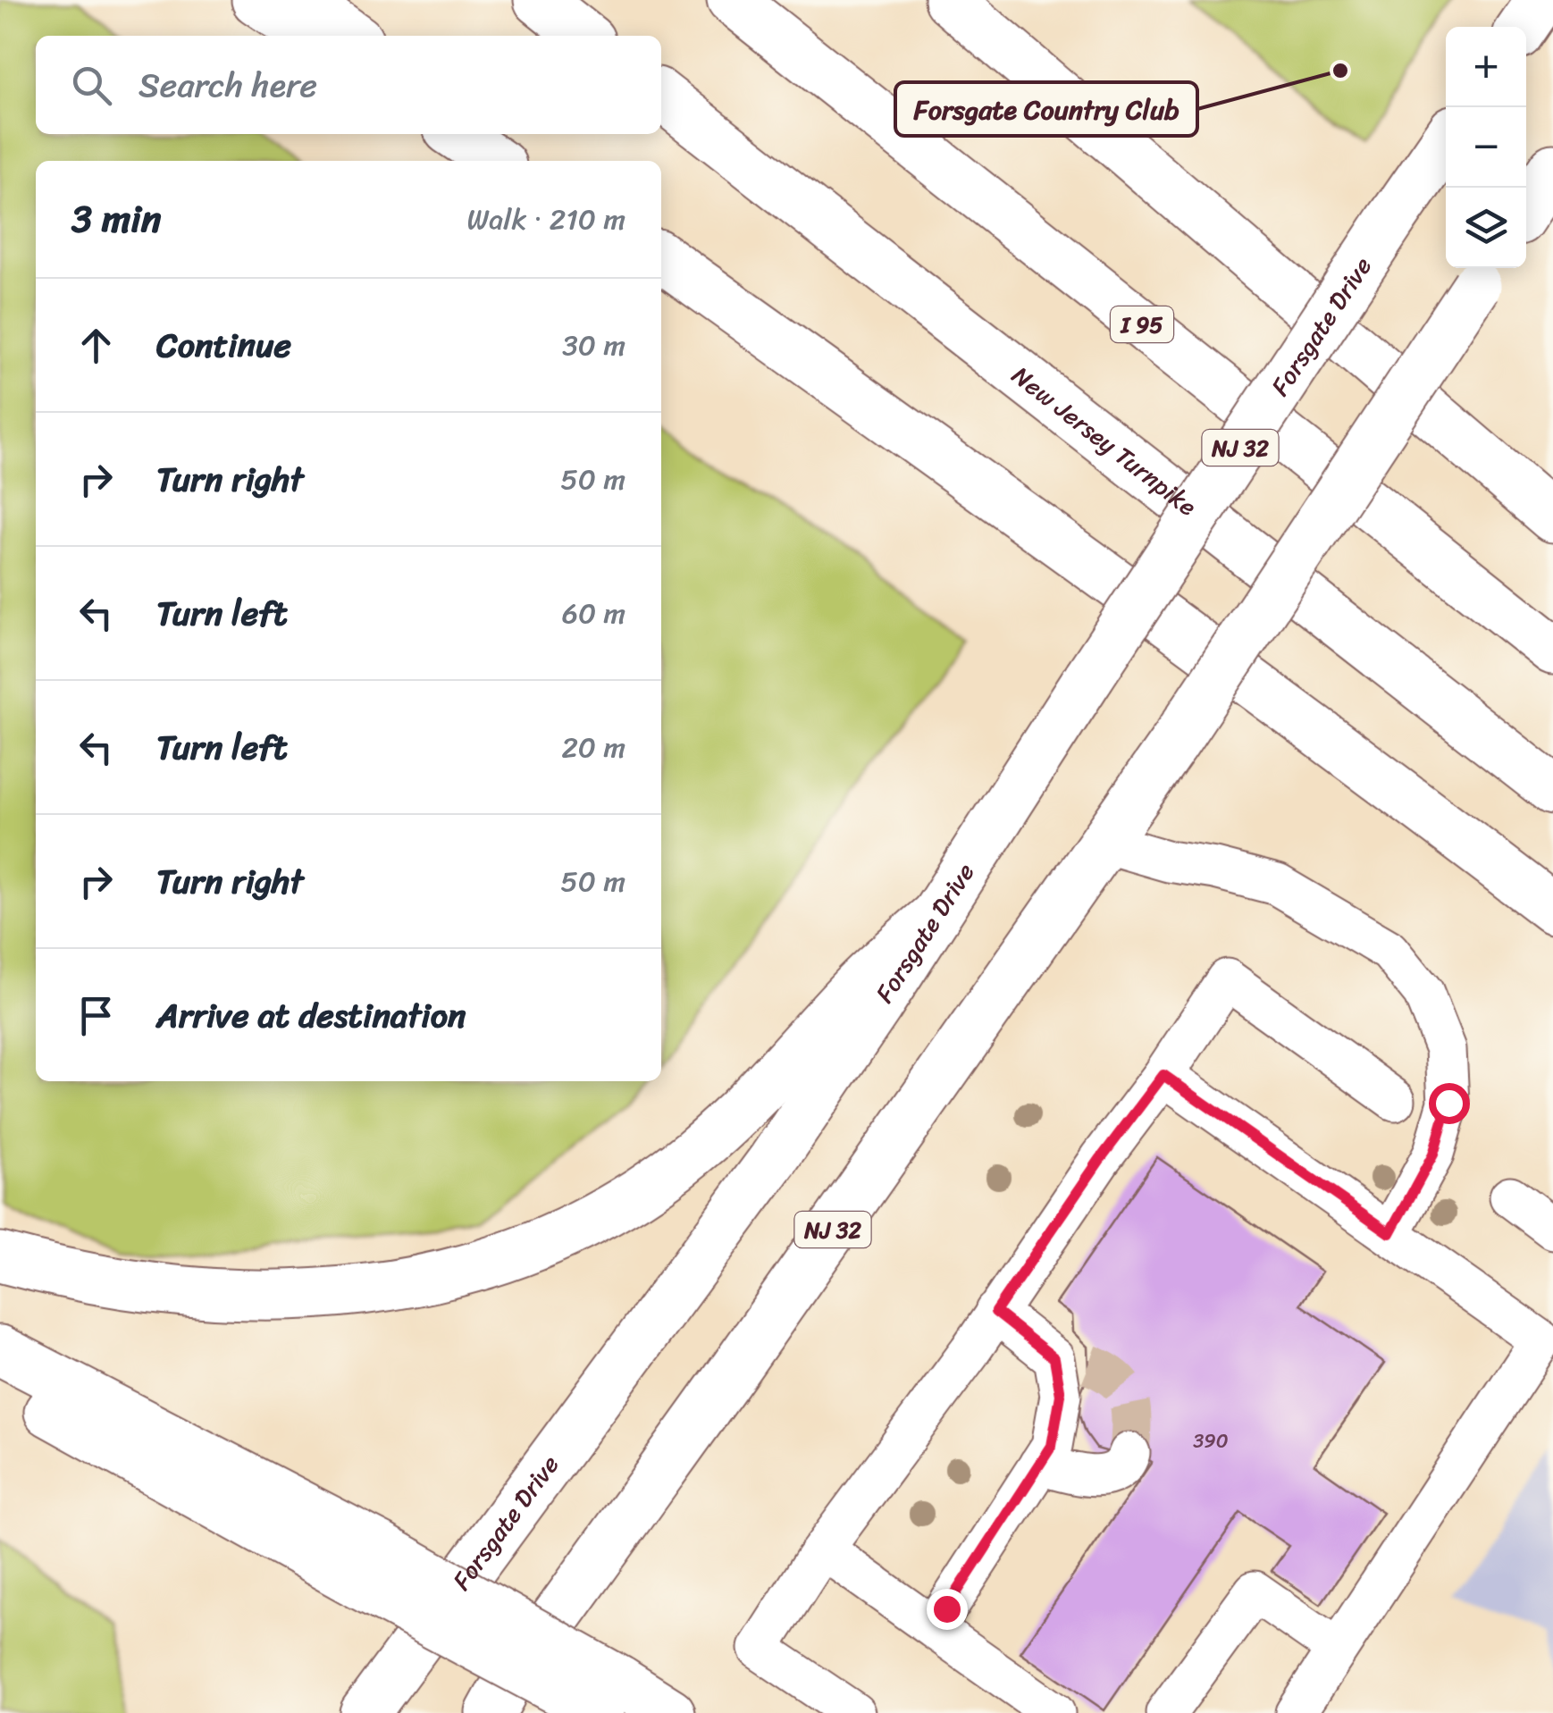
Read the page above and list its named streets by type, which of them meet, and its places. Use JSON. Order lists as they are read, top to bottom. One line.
{"streets":{"main road":["I 95","Forsgate Drive","New Jersey Turnpike","NJ 32"]},"places":["Forsgate Country Club"],"house_numbers":["390"],"page":{"map_buttons":["+","−"],"search":"Search here","heading":["3 min","Walk · 210 m"],"list":[["Continue","30 m"],["Turn right","50 m"],["Turn left","60 m"],["Turn left","20 m"],["Turn right","50 m"],"Arrive at destination"]}}
